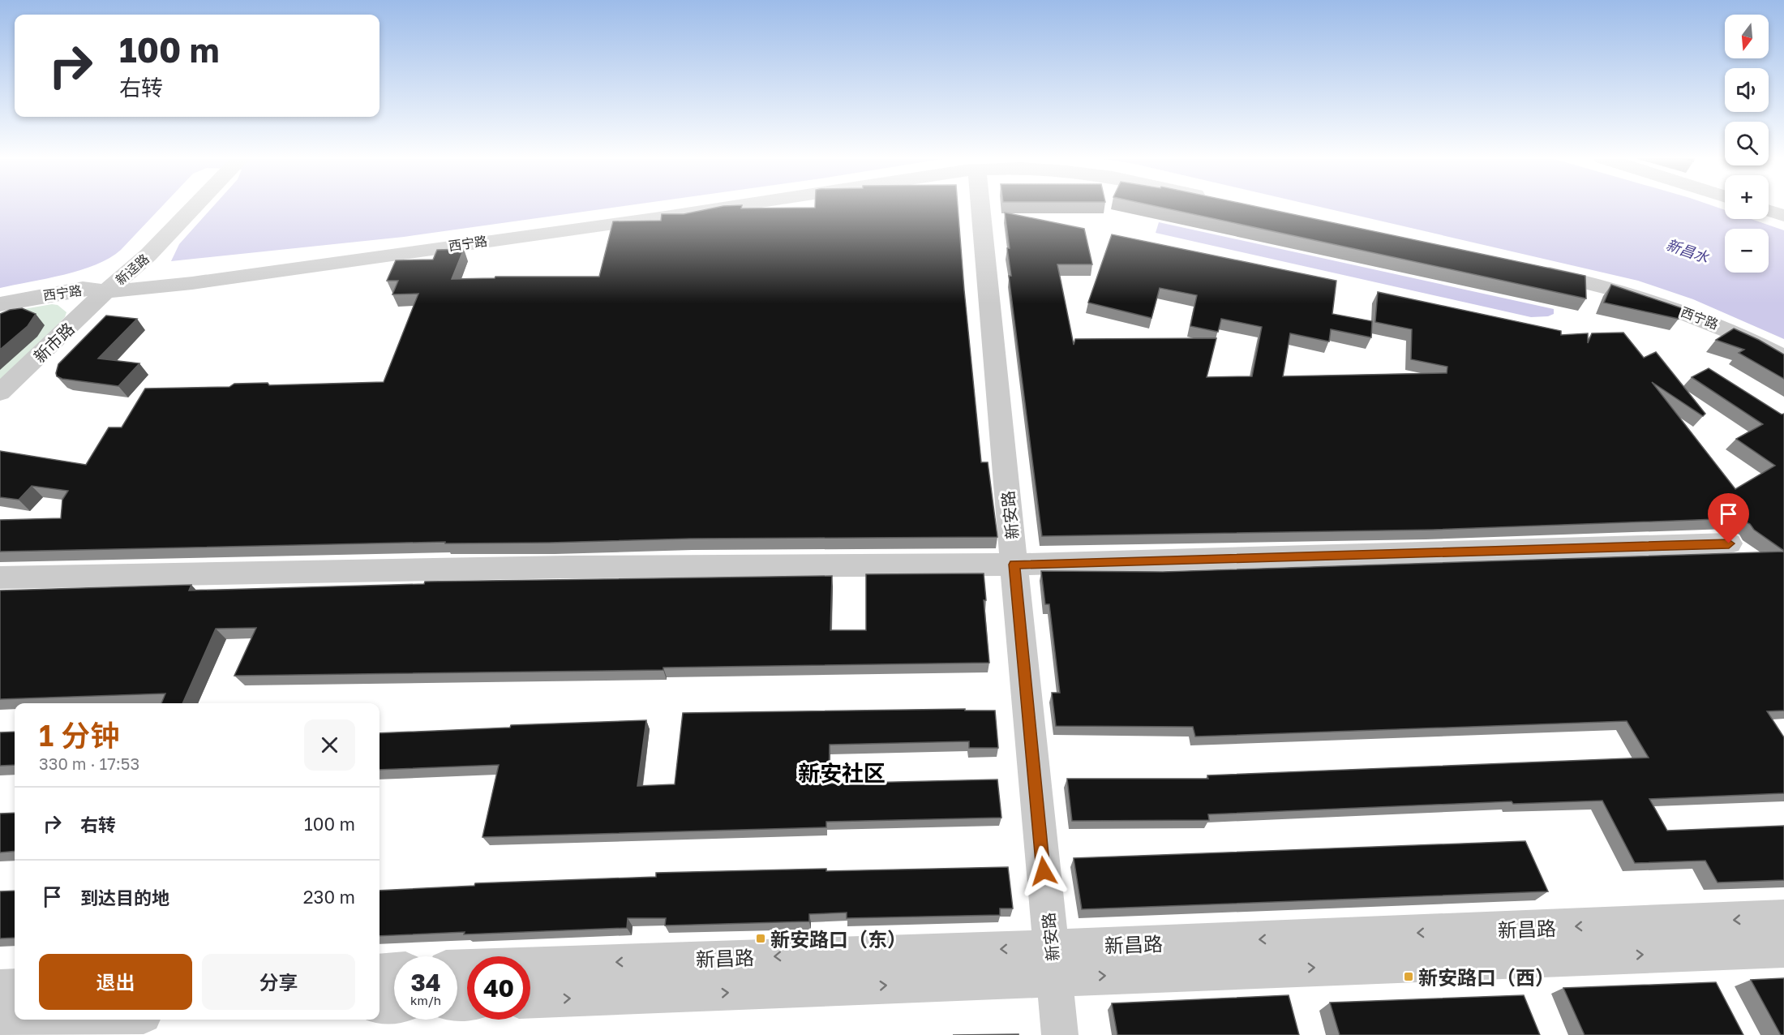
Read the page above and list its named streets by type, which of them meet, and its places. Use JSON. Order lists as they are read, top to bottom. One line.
{"streets":{"street":["西宁路","新迳路","新市路","新安路","新昌路"]},"crossings":[["西宁路","新迳路"],["西宁路","新市路"],["新迳路","新市路"],["新安路","新昌路"]],"districts":["新安社区"],"water":["新昌水"],"places":{"transit":["新安路口（东）","新安路口（西）"]},"north":"bottom","page":{"map_buttons":["+","−"],"turn":["100 m","右转"],"heading":["1 分钟","330 m · 17:53"],"list":[{"name":"右转","value":"100 m"},{"name":"到达目的地","value":"230 m"}],"buttons":["退出","分享"],"speed":"34 km/h","limit":"40"}}
